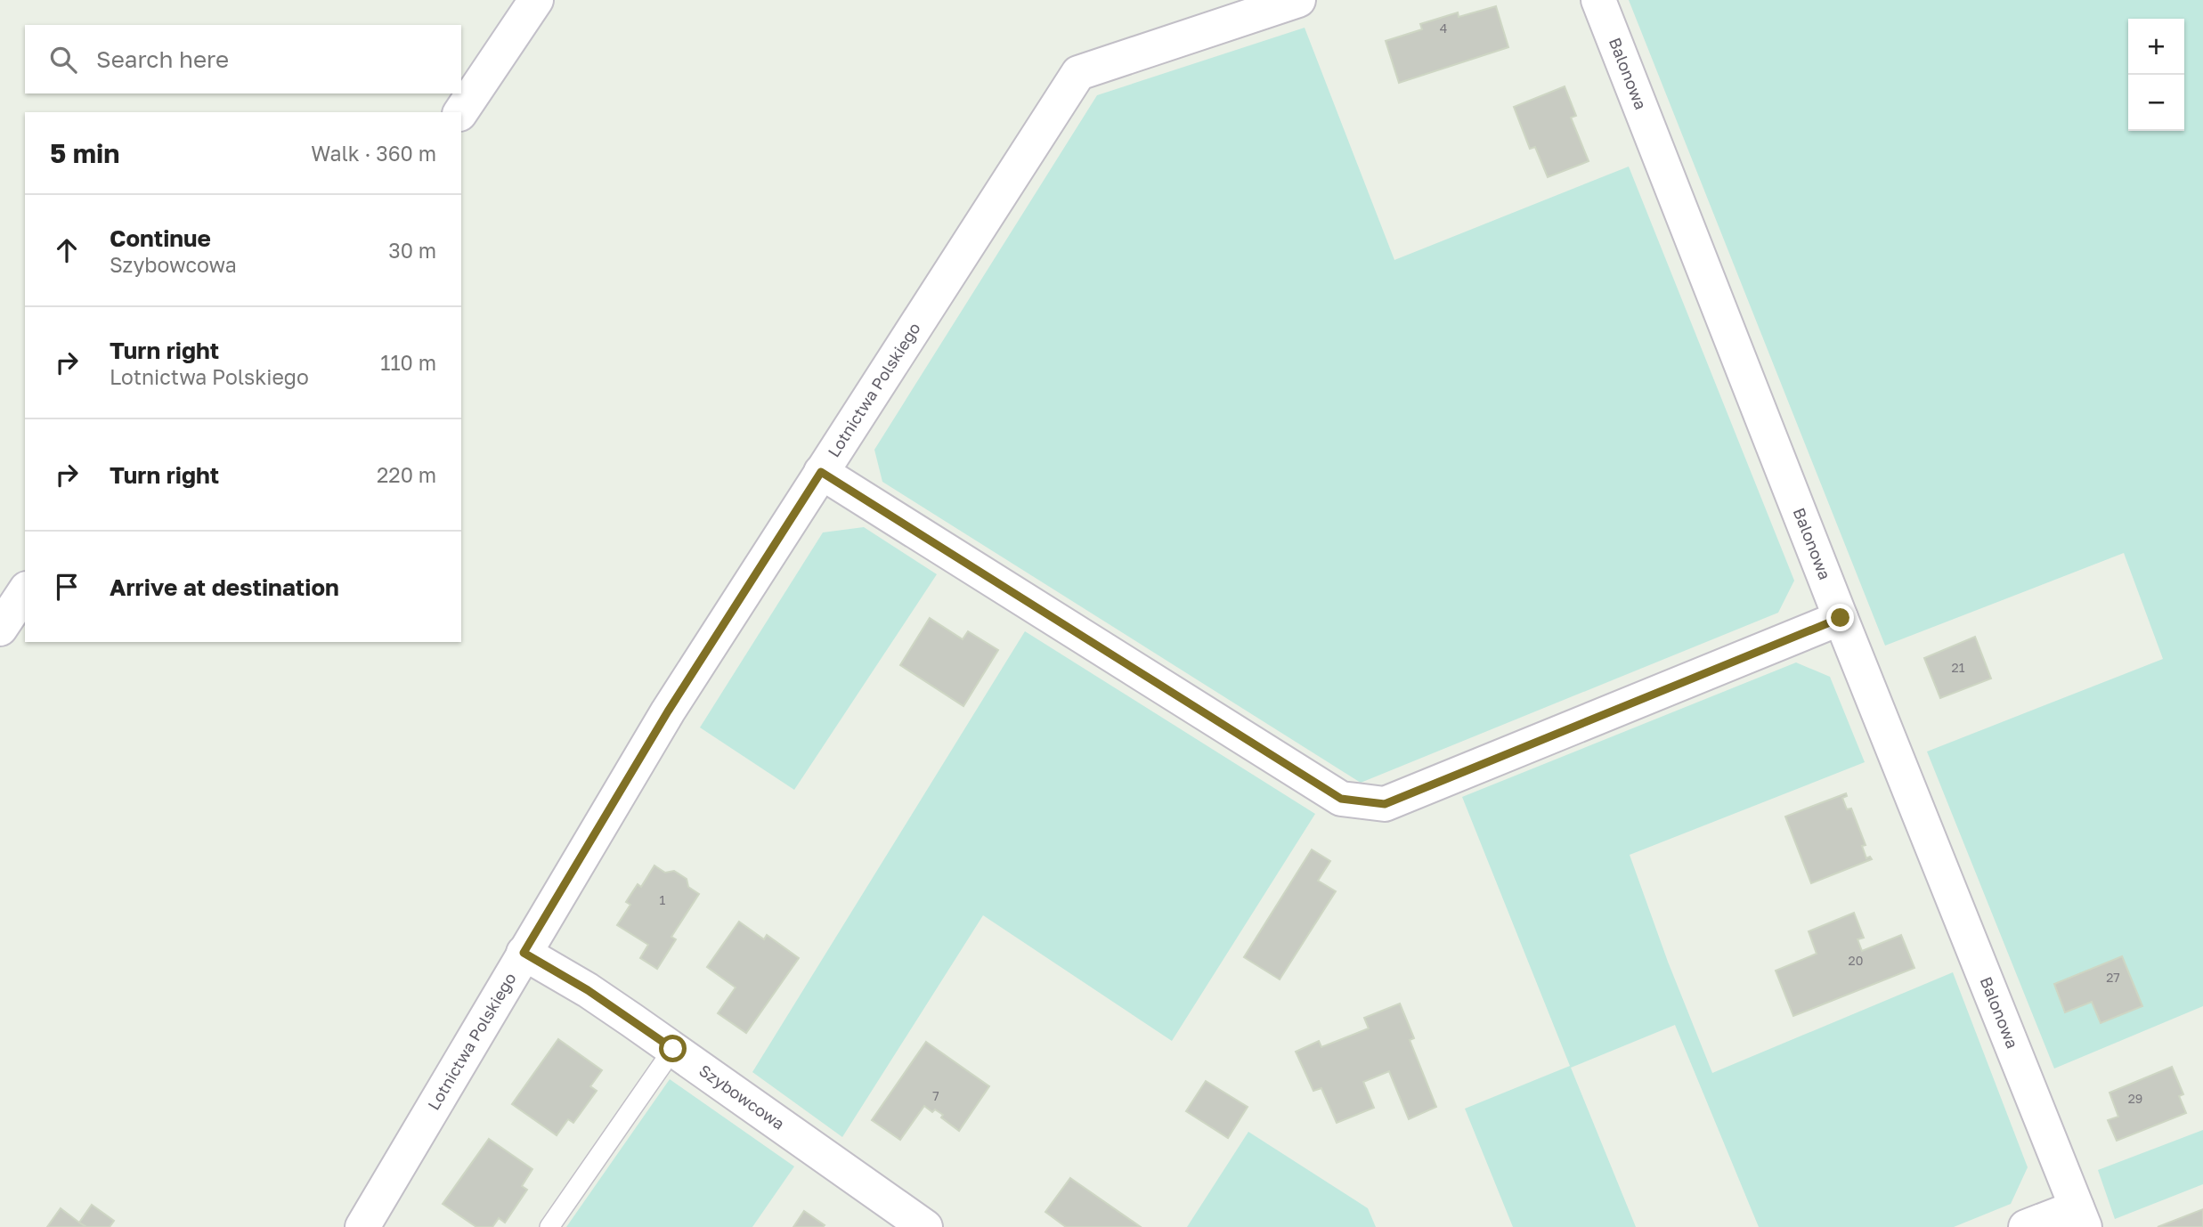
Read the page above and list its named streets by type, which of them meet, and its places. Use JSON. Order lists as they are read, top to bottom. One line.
{"streets":{"street":["Balonowa","Lotnictwa Polskiego","Szybowcowa"]},"crossings":[["Lotnictwa Polskiego","Szybowcowa"]],"house_numbers":["4","21","1","20","27","7","29"],"page":{"map_buttons":["+","−"],"search":"Search here","heading":["5 min","Walk · 360 m"],"list":[["Continue","Szybowcowa","30 m"],["Turn right","Lotnictwa Polskiego","110 m"],["Turn right","220 m"],"Arrive at destination"]}}
